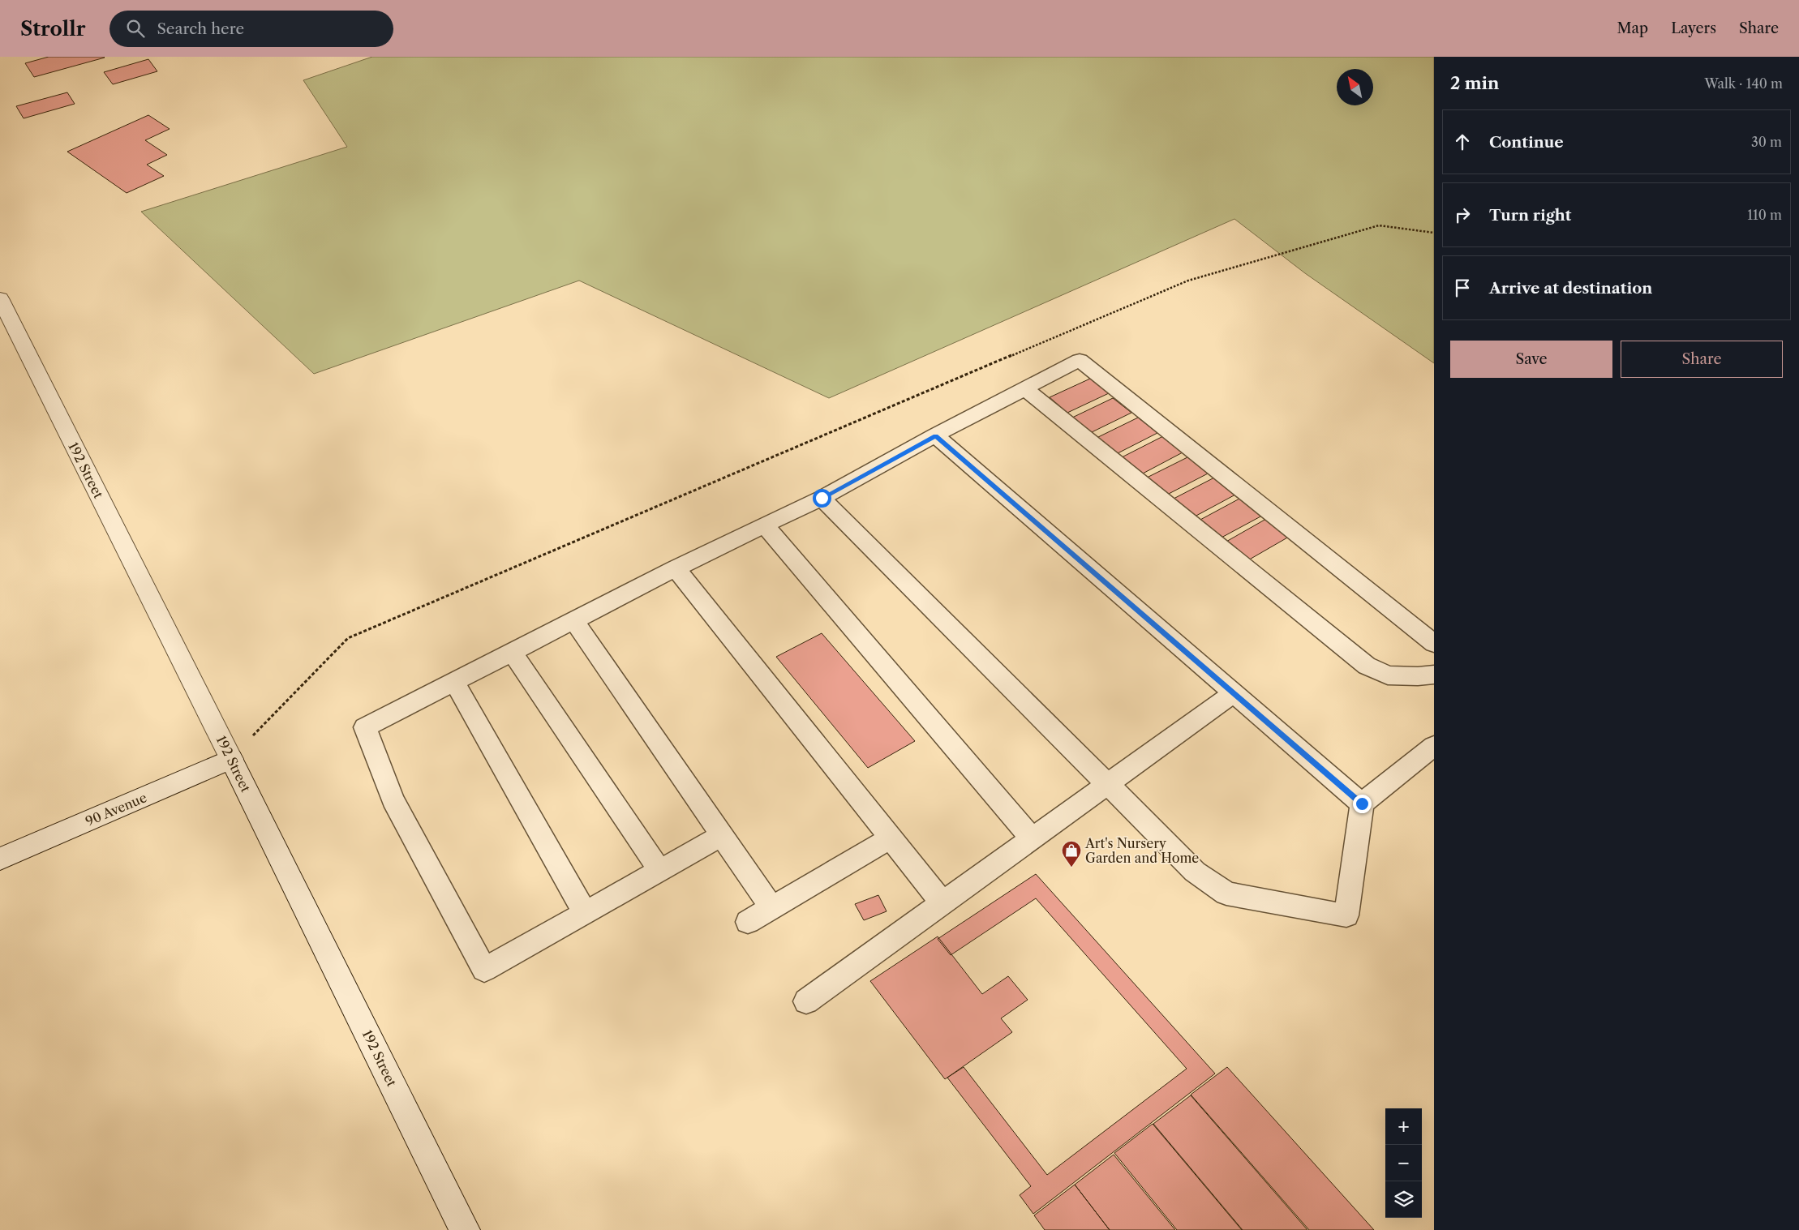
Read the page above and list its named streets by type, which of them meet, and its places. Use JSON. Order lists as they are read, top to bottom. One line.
{"streets":{"street":["192 Street","90 Avenue"]},"crossings":[["192 Street","90 Avenue"]],"places":{"shop":["Art's Nursery Garden and Home"]},"north":"top left","page":{"header":"Strollr","search":"Search here","nav":["Map","Layers","Share"],"heading":["2 min","Walk · 140 m"],"list":[["Continue","30 m"],["Turn right","110 m"],"Arrive at destination"],"buttons":["Save","Share"],"map_buttons":["+","−"]}}
